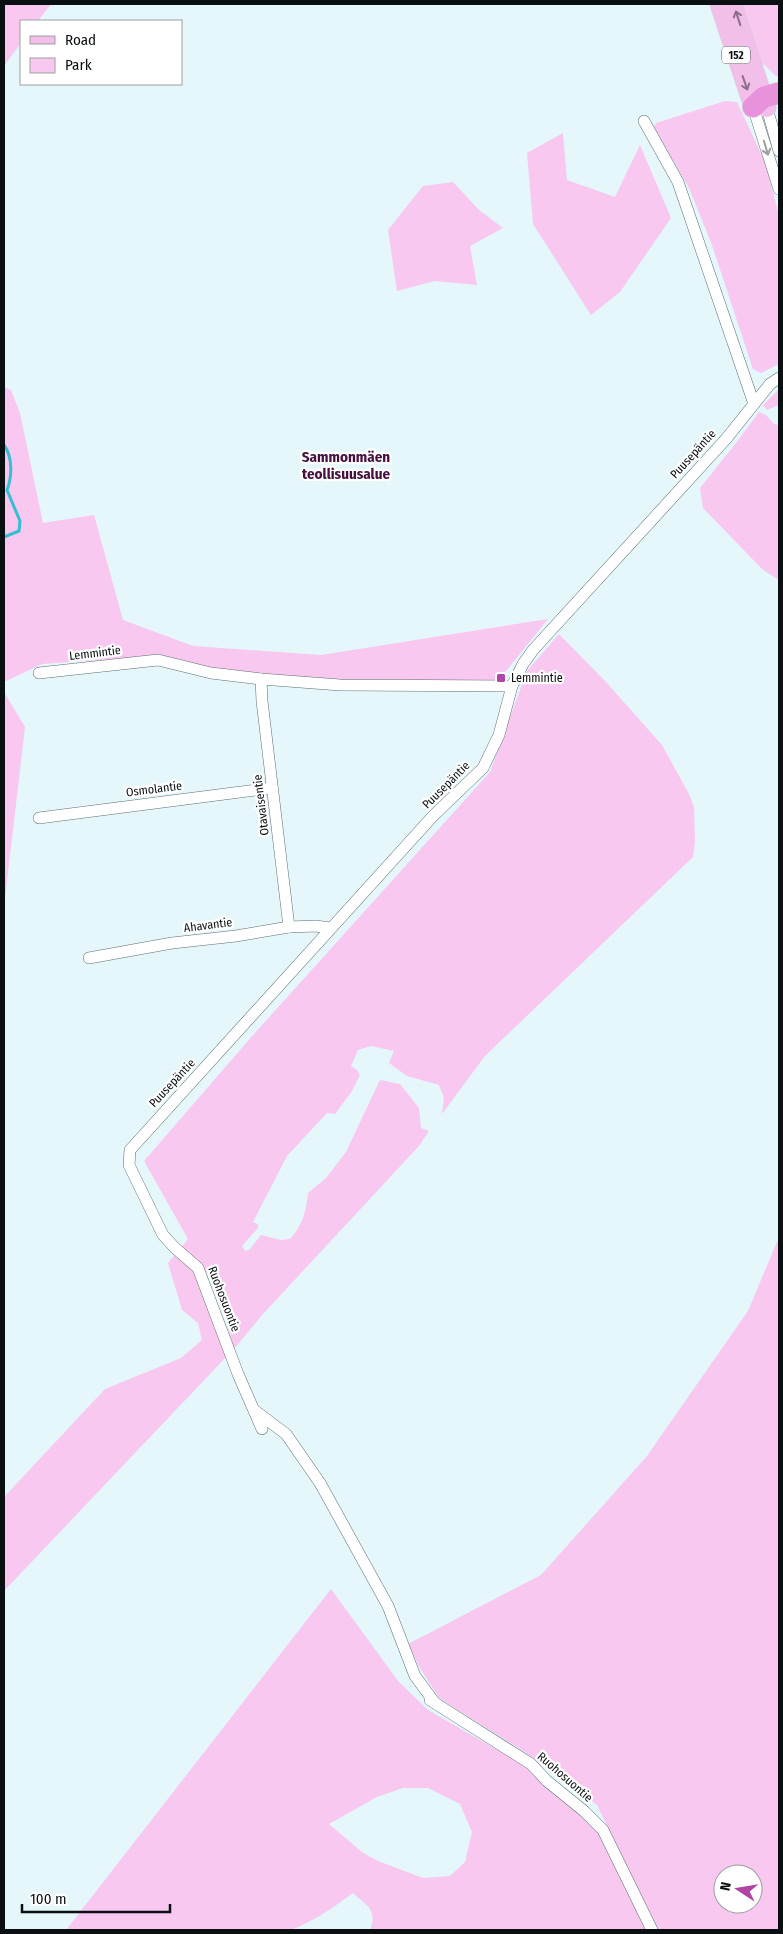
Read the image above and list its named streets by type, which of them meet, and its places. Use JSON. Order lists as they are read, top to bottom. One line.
{"streets":{"main road":["152"],"street":["Puusepäntie","Lemmintie","Osmolantie","Otavaisentie","Ahavantie","Ruohosuontie"]},"crossings":[["Puusepäntie","Lemmintie"],["Puusepäntie","Ahavantie"],["Puusepäntie","Ruohosuontie"],["Lemmintie","Otavaisentie"],["Osmolantie","Otavaisentie"],["Otavaisentie","Ahavantie"]],"districts":["Sammonmäen teollisuusalue"],"places":{"transit":["Lemmintie"]},"legend":["Road","Park"],"scale_bar":"100 m","north":"left"}
